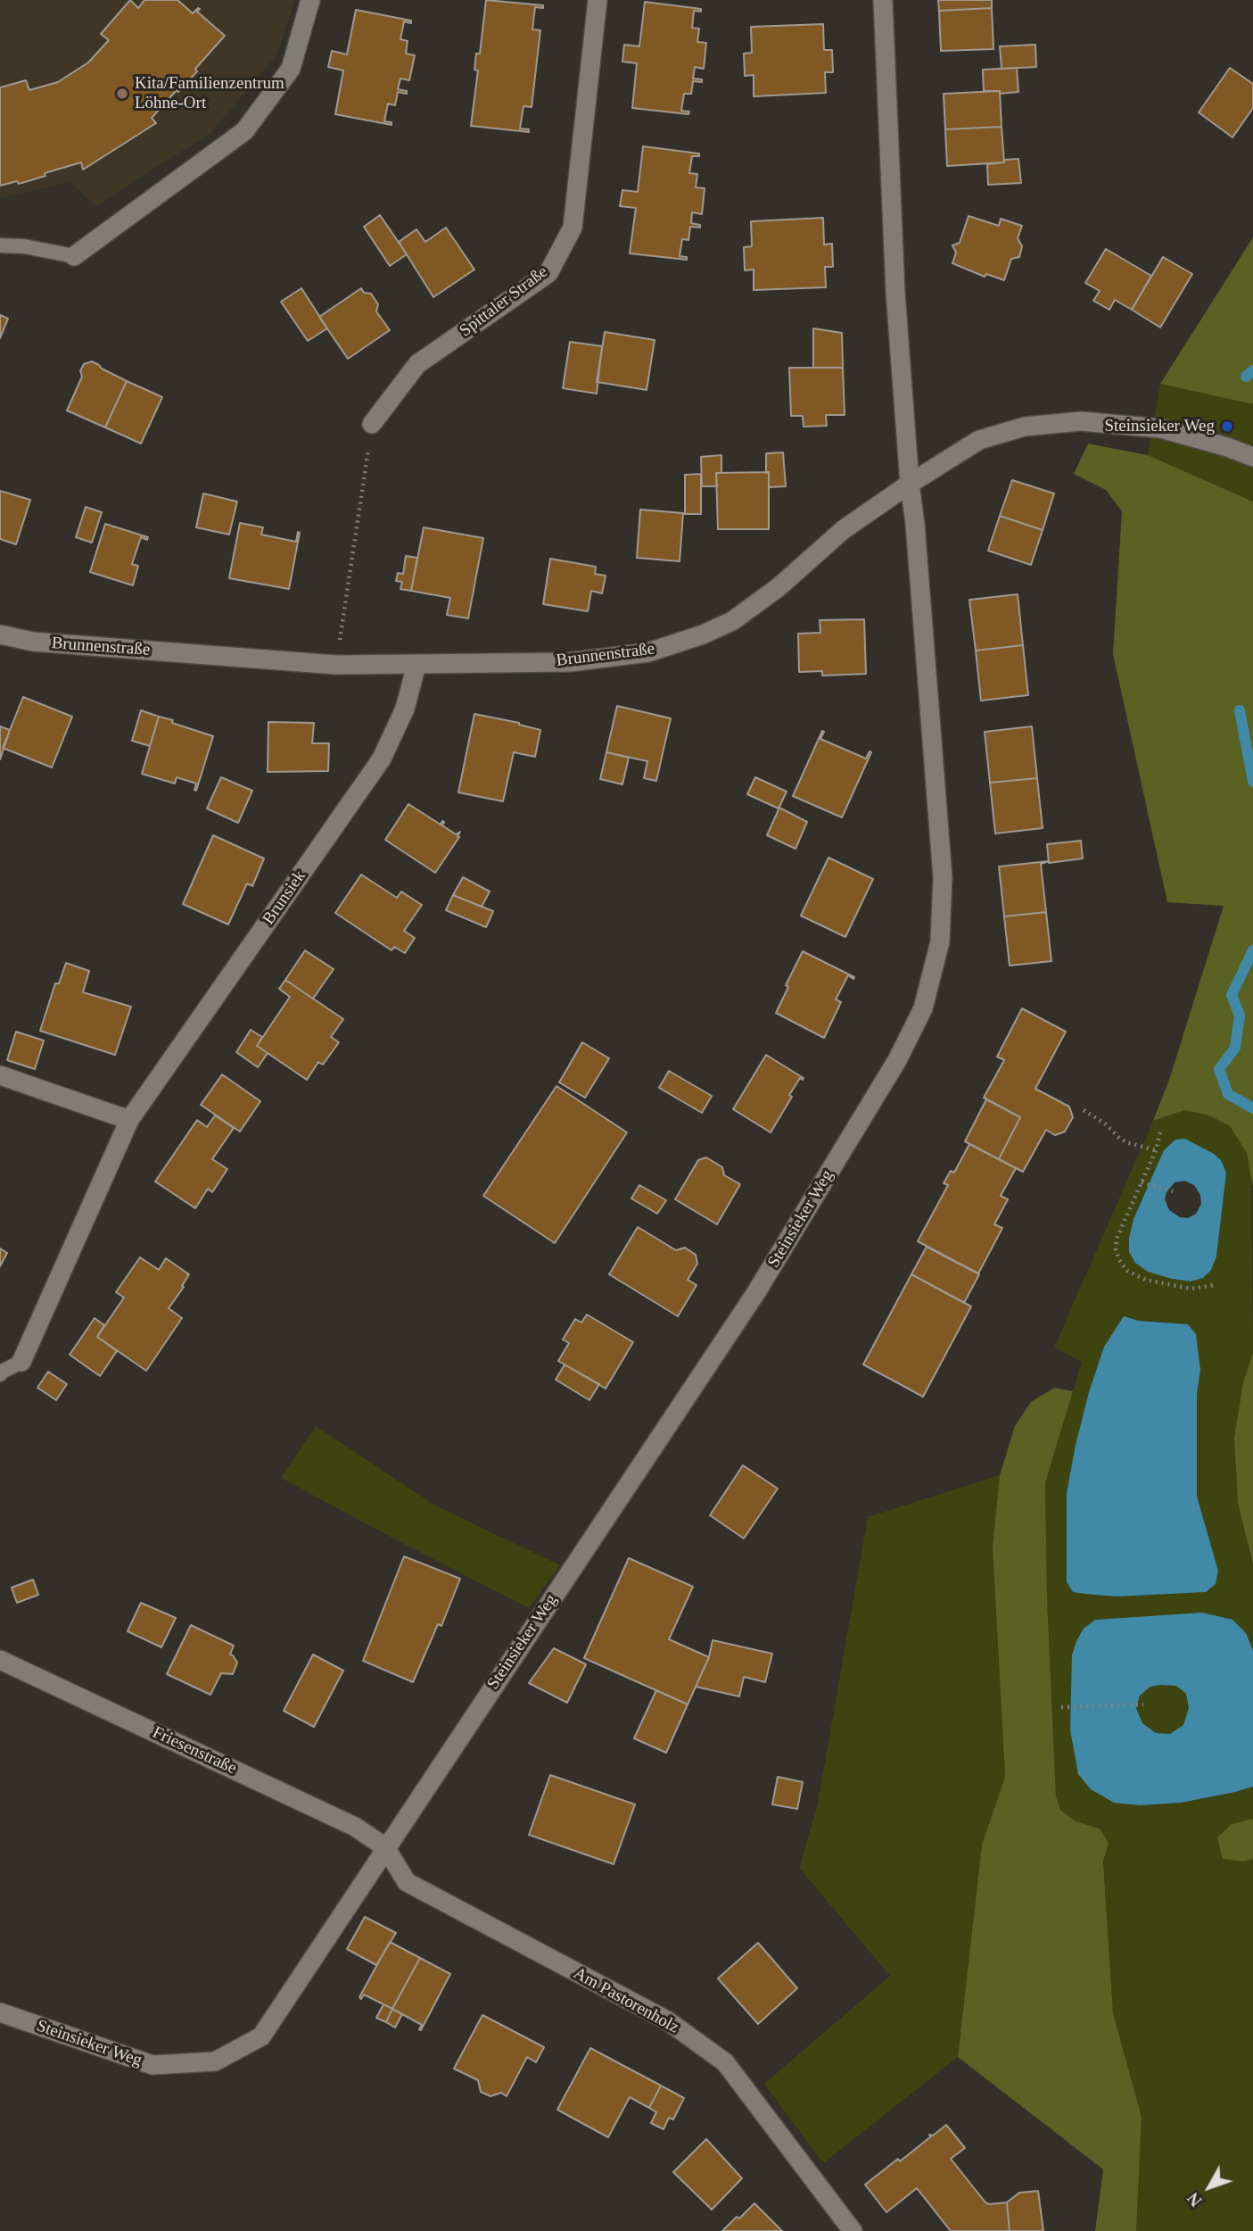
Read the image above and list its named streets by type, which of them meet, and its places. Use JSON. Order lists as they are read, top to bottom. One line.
{"streets":{"street":["Spittaler Straße","Brunnenstraße","Brunsiek","Steinsieker Weg","Friesenstraße","Am Pastorenholz"]},"crossings":[["Brunnenstraße","Brunsiek"],["Brunnenstraße","Steinsieker Weg"],["Steinsieker Weg","Friesenstraße"],["Steinsieker Weg","Am Pastorenholz"],["Friesenstraße","Am Pastorenholz"]],"places":["Kita/Familienzentrum Löhne-Ort","Steinsieker Weg"],"north":"bottom left"}
